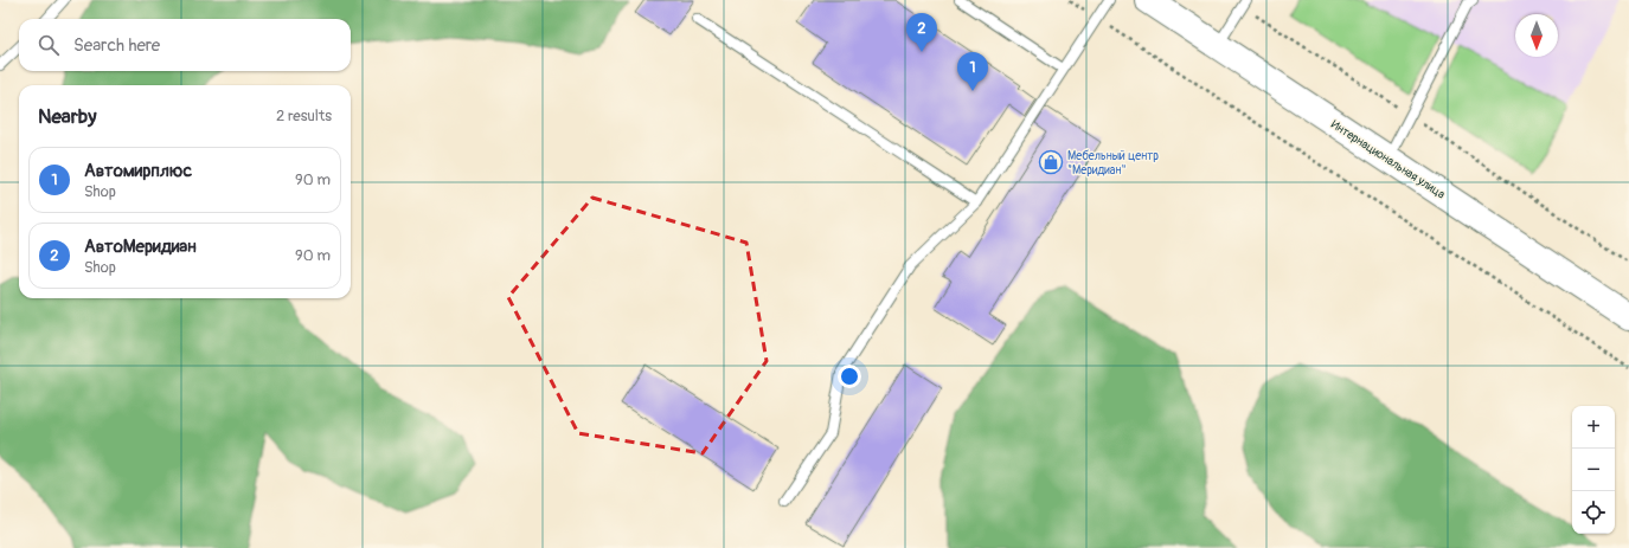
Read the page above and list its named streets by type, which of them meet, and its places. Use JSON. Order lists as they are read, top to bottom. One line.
{"streets":{"main road":["Интернациональная улица"]},"places":{"shop":["Мебельный центр \"Меридиан\""]},"north":"bottom","page":{"pins":["2","1"],"search":"Search here","heading":["Nearby","2 results"],"list":[{"mark":"1","name":"Автомирплюс","note":"Shop","value":"90 m"},{"mark":"2","name":"АвтоМеридиан","note":"Shop","value":"90 m"}],"map_buttons":["+","−"]}}
